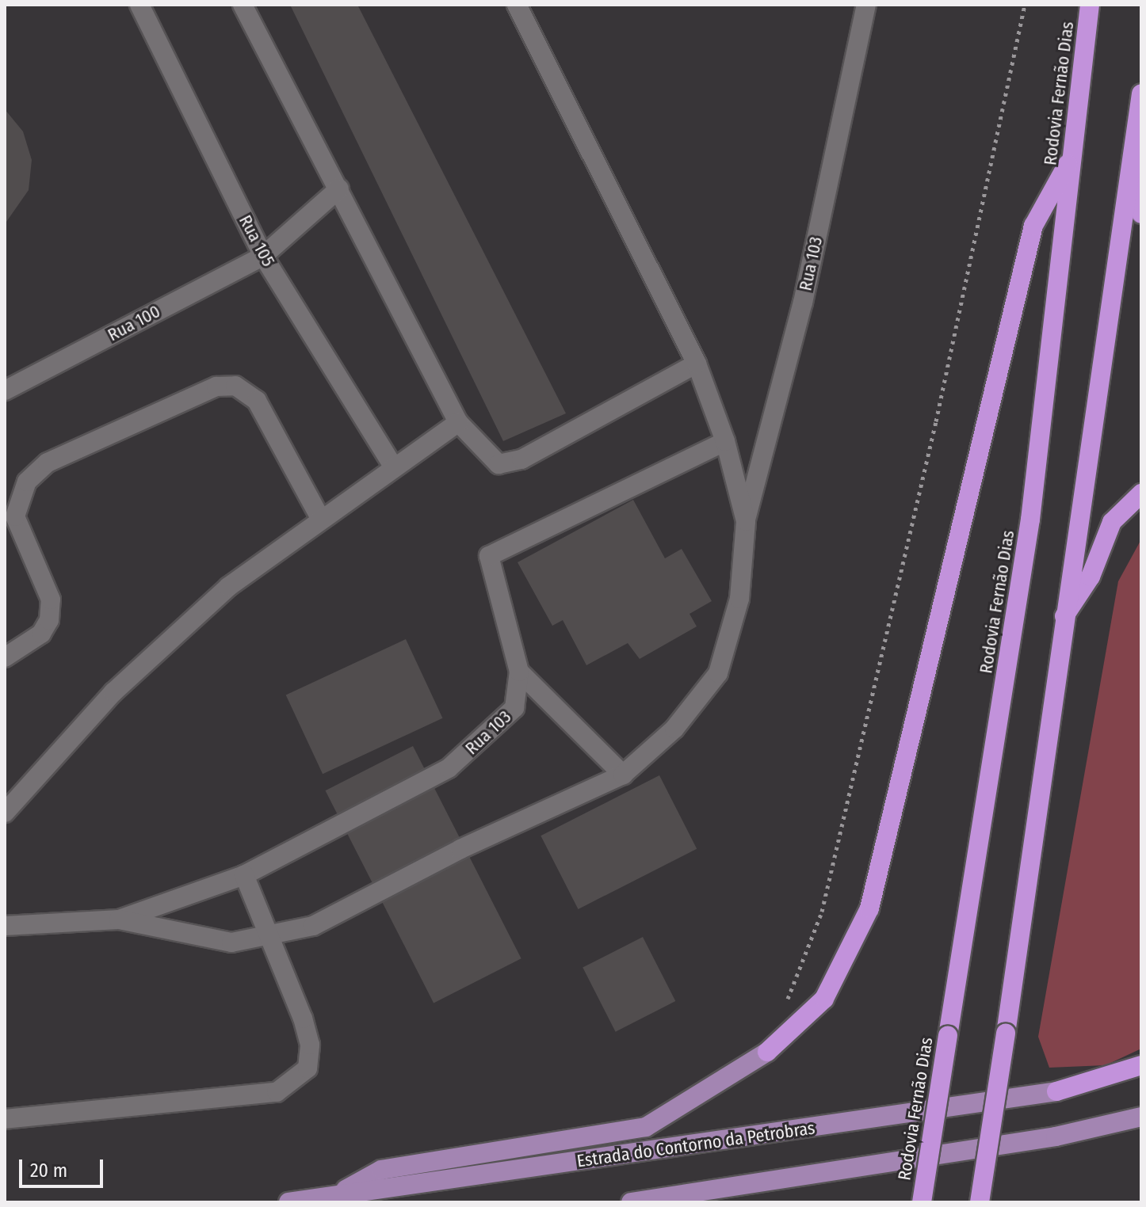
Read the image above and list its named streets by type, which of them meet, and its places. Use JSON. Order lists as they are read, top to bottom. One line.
{"streets":{"highway":["Rodovia Fernão Dias"],"main road":["Estrada do Contorno da Petrobras"],"lane":["Rua 105","Rua 103","Rua 100"]},"crossings":[["Rua 105","Rua 100"]],"scale_bar":"20 m"}
